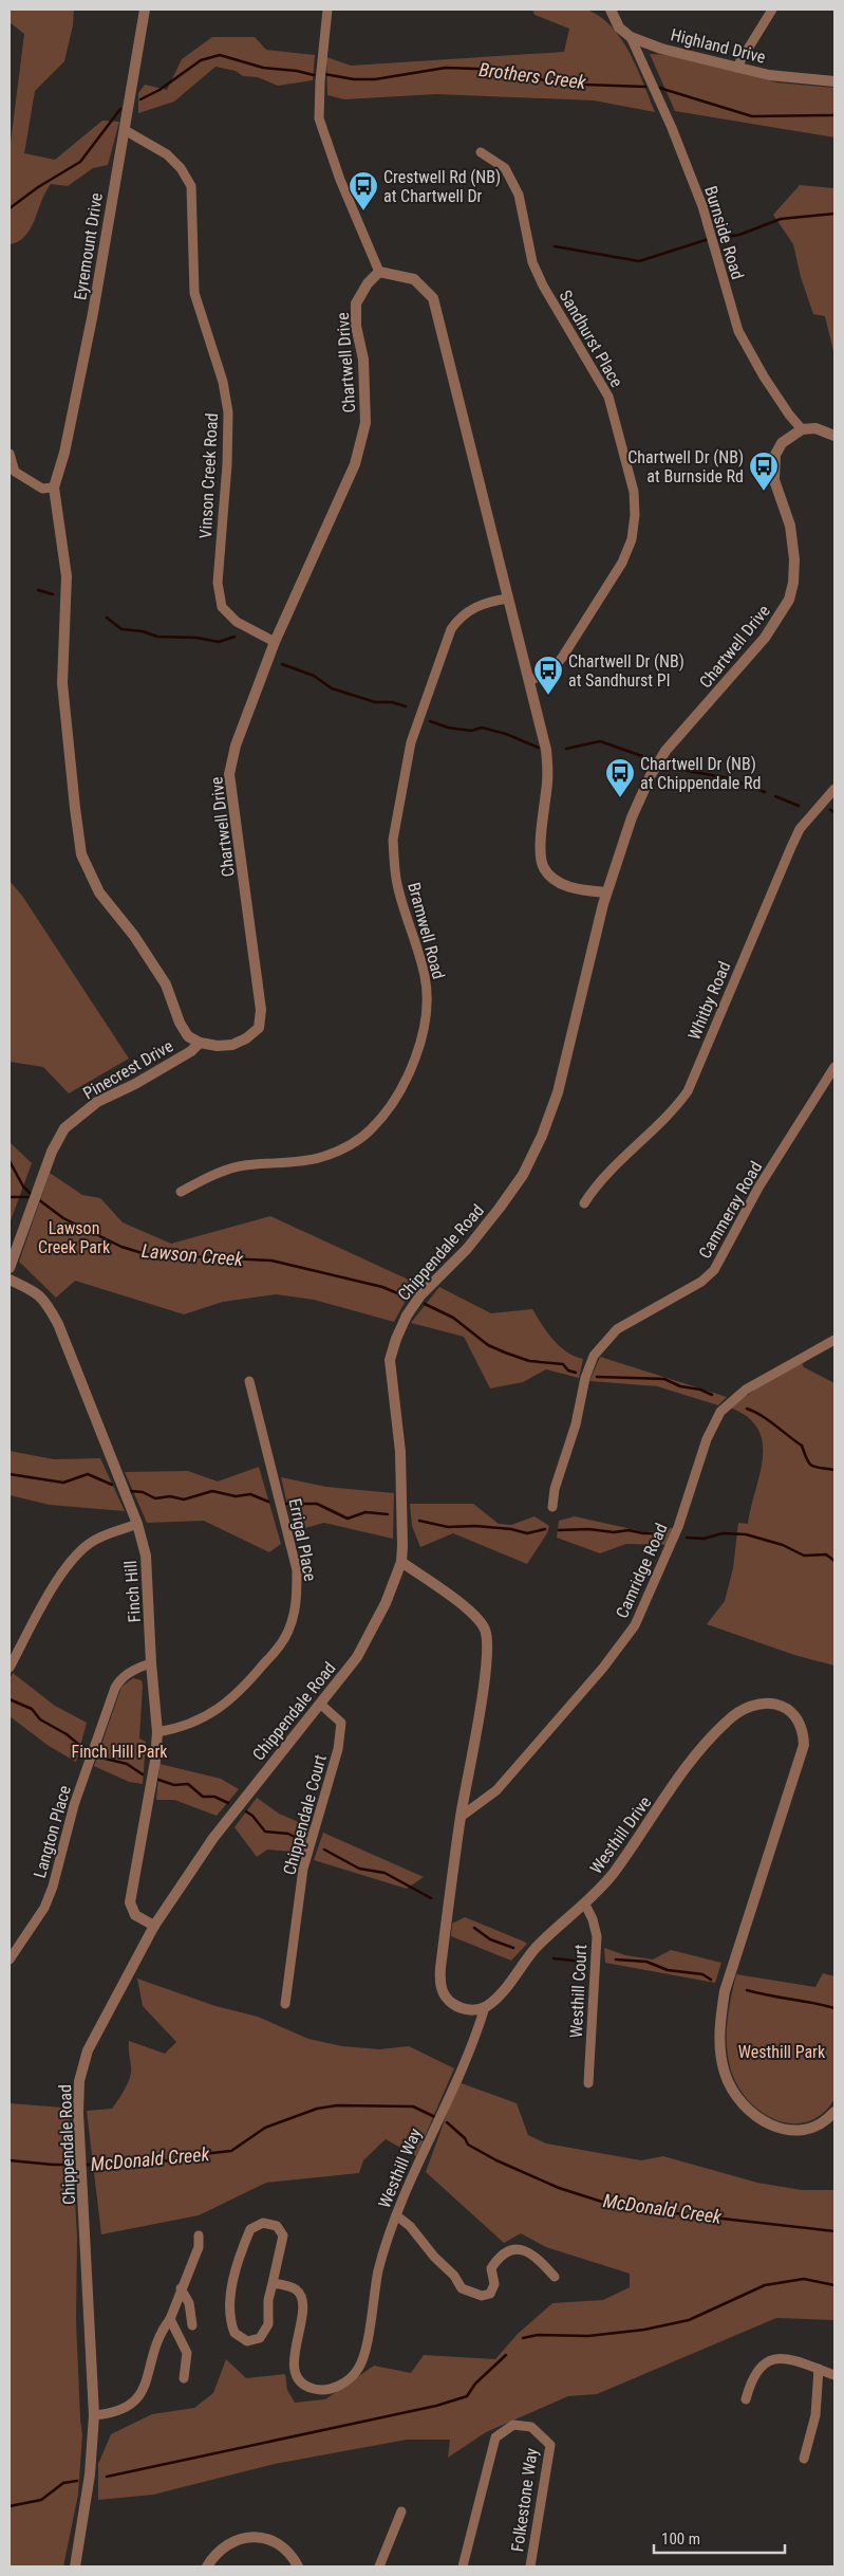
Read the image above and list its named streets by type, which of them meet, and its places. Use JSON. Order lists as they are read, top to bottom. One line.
{"streets":{"street":["Highland Drive","Burnside Road","Eyremount Drive","Sandhurst Place","Chartwell Drive","Vinson Creek Road","Bramwell Road","Whitby Road","Pinecrest Drive","Cammeray Road","Chippendale Road","Errigal Place","Camridge Road","Finch Hill","Chippendale Court","Langton Place","Westhill Drive","Westhill Court","Westhill Way","Folkestone Way"]},"crossings":[["Highland Drive","Burnside Road"],["Burnside Road","Chartwell Drive"],["Eyremount Drive","Vinson Creek Road"],["Chartwell Drive","Vinson Creek Road"],["Chartwell Drive","Pinecrest Drive"],["Chartwell Drive","Chippendale Road"],["Chippendale Road","Finch Hill"],["Chippendale Road","Chippendale Court"],["Errigal Place","Finch Hill"],["Finch Hill","Langton Place"],["Westhill Drive","Westhill Court"],["Westhill Drive","Westhill Way"]],"water":["Brothers Creek","Lawson Creek","McDonald Creek"],"parks":["Lawson Creek Park","Finch Hill Park","Westhill Park"],"places":{"bus stop":["Crestwell Rd (NB) at Chartwell Dr","Chartwell Dr (NB) at Burnside Rd","Chartwell Dr (NB) at Sandhurst Pl","Chartwell Dr (NB) at Chippendale Rd"]},"scale_bar":"100 m"}
